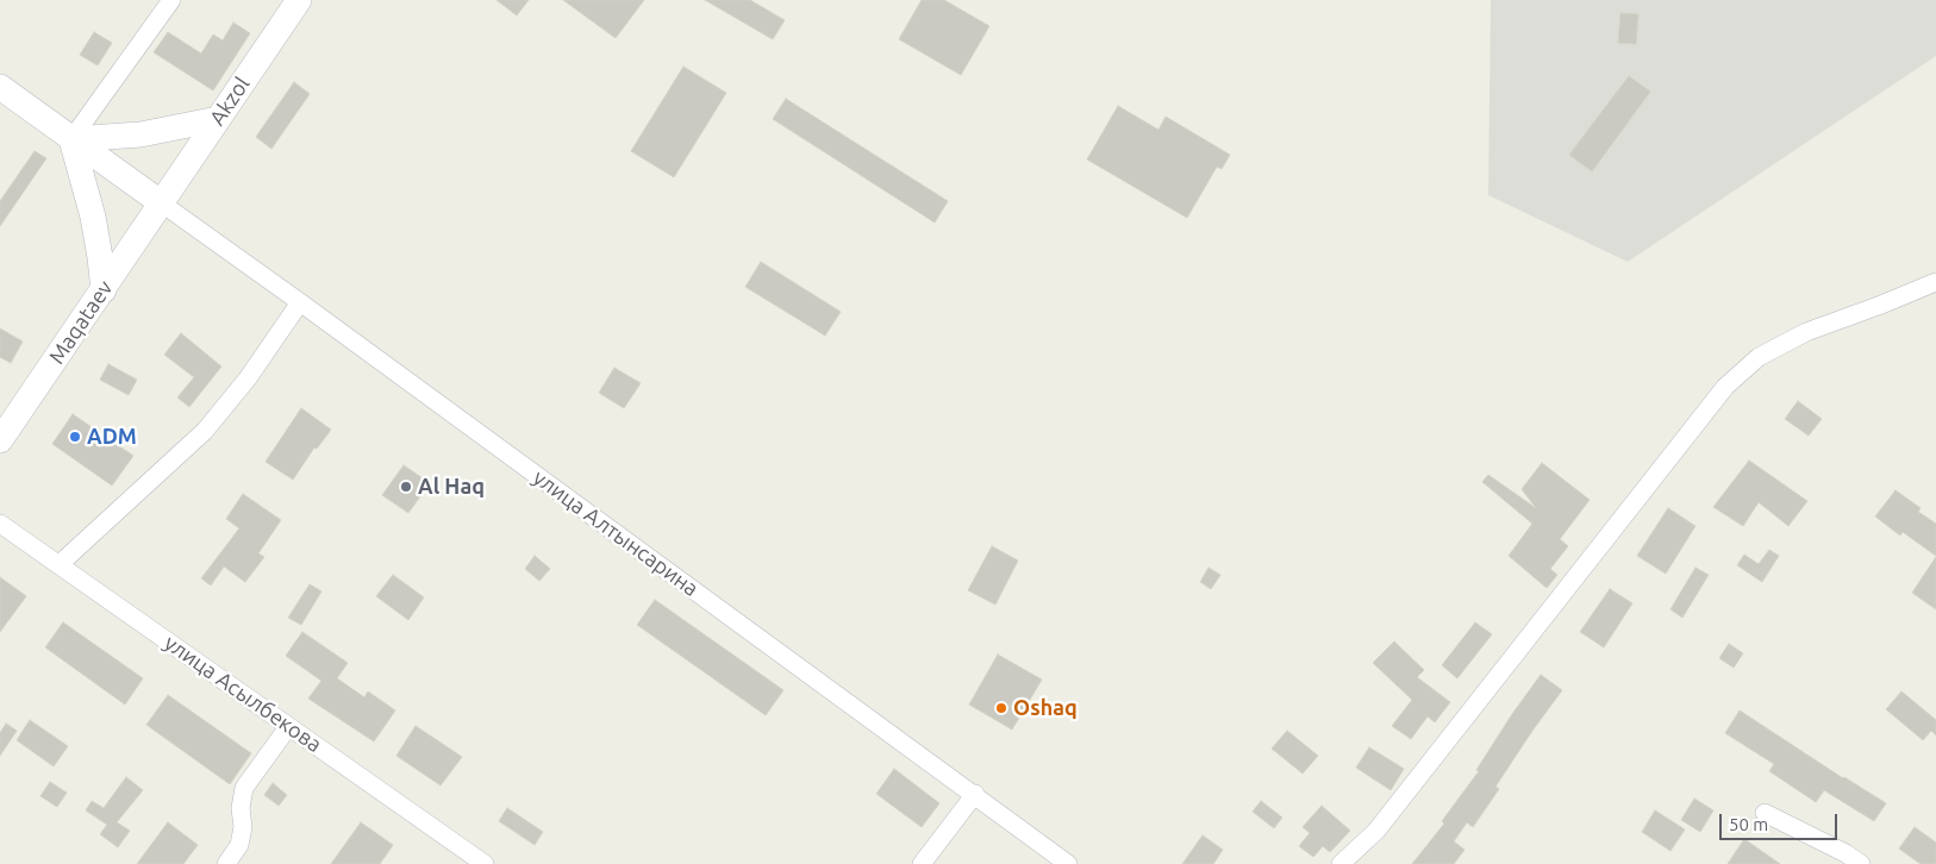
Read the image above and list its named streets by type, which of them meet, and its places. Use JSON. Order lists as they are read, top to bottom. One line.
{"streets":{"main road":["Akzol","Maqataev"],"street":["улица Алтынсарина","улица Асылбекова"]},"crossings":[["Akzol","Maqataev"],["Akzol","улица Алтынсарина"],["Maqataev","улица Алтынсарина"]],"places":["ADM","Al Haq","Oshaq"],"scale_bar":"50 m"}
